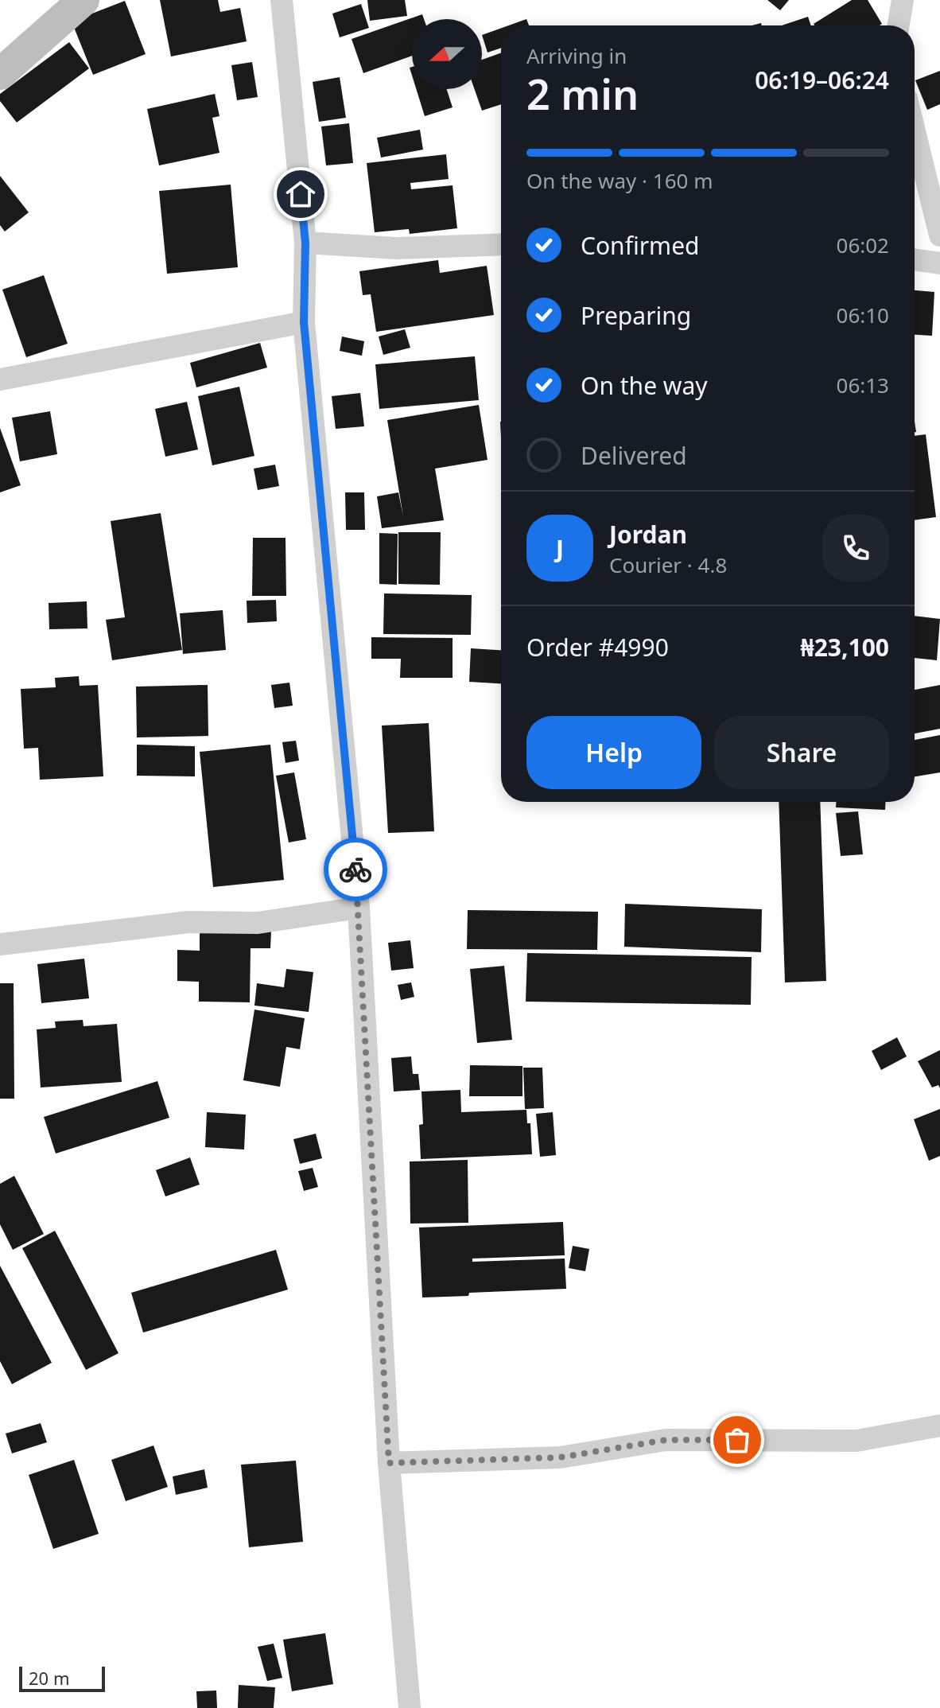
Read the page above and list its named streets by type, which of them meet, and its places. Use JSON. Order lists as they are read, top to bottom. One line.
{"scale_bar":"20 m","north":"left","page":{"heading":["2 min","Arriving in","06:19–06:24"],"panel":["Jordan","Courier · 4.8","Order #4990","₦23,100"],"bar":"On the way · 160 m","list":[["Confirmed","06:02"],["Preparing","06:10"],["On the way","06:13"],"Delivered"],"round":"J","buttons":["Help","Share"],"scale":"20 m"}}
